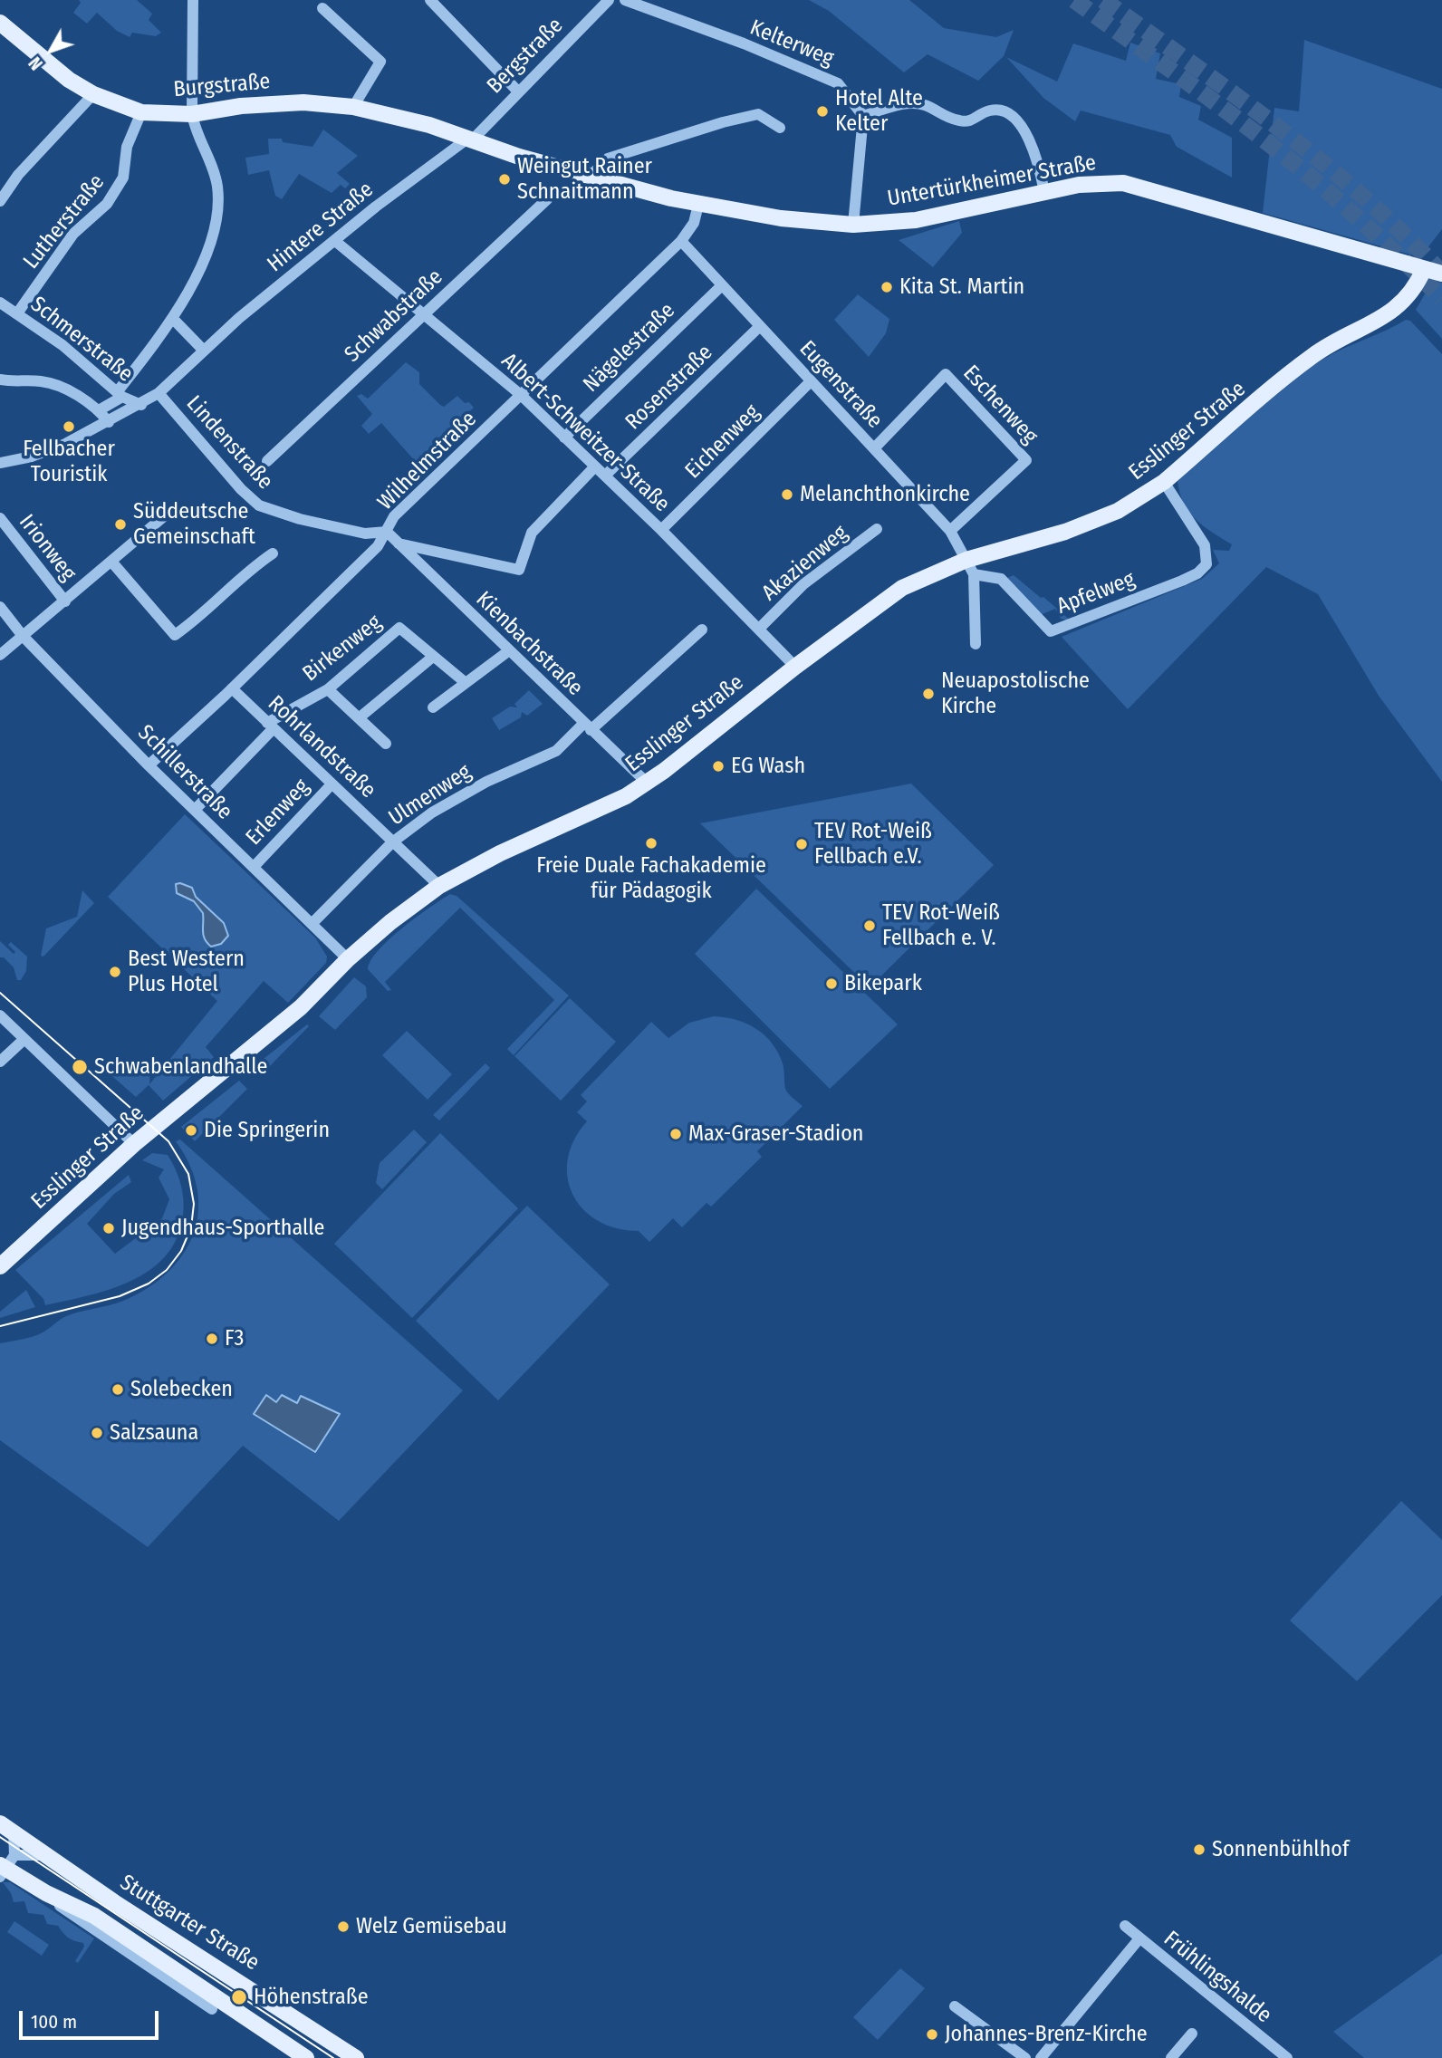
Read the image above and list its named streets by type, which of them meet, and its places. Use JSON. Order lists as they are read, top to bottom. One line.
{"streets":{"main road":["Burgstraße","Untertürkheimer Straße","Esslinger Straße","Stuttgarter Straße"],"street":["Kelterweg","Bergstraße","Lutherstraße","Hintere Straße","Schwabstraße","Schmerstraße","Nägelestraße","Eugenstraße","Rosenstraße","Eschenweg","Albert-Schweitzer-Straße","Eichenweg","Lindenstraße","Wilhelmstraße","Irionweg","Akazienweg","Apfelweg","Kienbachstraße","Birkenweg","Rohrlandstraße","Schillerstraße","Ulmenweg","Erlenweg","Frühlingshalde"]},"crossings":[["Bergstraße","Burgstraße"],["Bergstraße","Untertürkheimer Straße"],["Bergstraße","Hintere Straße"],["Burgstraße","Untertürkheimer Straße"],["Burgstraße","Lutherstraße"],["Burgstraße","Hintere Straße"],["Untertürkheimer Straße","Hintere Straße"],["Untertürkheimer Straße","Esslinger Straße"],["Untertürkheimer Straße","Wilhelmstraße"],["Lutherstraße","Schmerstraße"],["Hintere Straße","Schmerstraße"],["Hintere Straße","Albert-Schweitzer-Straße"],["Hintere Straße","Lindenstraße"],["Schwabstraße","Albert-Schweitzer-Straße"],["Nägelestraße","Eugenstraße"],["Nägelestraße","Albert-Schweitzer-Straße"],["Eugenstraße","Rosenstraße"],["Eugenstraße","Eschenweg"],["Eugenstraße","Esslinger Straße"],["Eugenstraße","Eichenweg"],["Eugenstraße","Wilhelmstraße"],["Eugenstraße","Apfelweg"],["Rosenstraße","Albert-Schweitzer-Straße"],["Esslinger Straße","Albert-Schweitzer-Straße"],["Esslinger Straße","Apfelweg"],["Esslinger Straße","Kienbachstraße"],["Esslinger Straße","Rohrlandstraße"],["Esslinger Straße","Schillerstraße"],["Albert-Schweitzer-Straße","Eichenweg"],["Albert-Schweitzer-Straße","Wilhelmstraße"],["Albert-Schweitzer-Straße","Akazienweg"],["Lindenstraße","Wilhelmstraße"],["Lindenstraße","Kienbachstraße"],["Wilhelmstraße","Kienbachstraße"],["Wilhelmstraße","Rohrlandstraße"],["Wilhelmstraße","Schillerstraße"],["Kienbachstraße","Ulmenweg"],["Birkenweg","Rohrlandstraße"],["Birkenweg","Schillerstraße"],["Rohrlandstraße","Ulmenweg"],["Rohrlandstraße","Erlenweg"],["Schillerstraße","Ulmenweg"],["Schillerstraße","Erlenweg"]],"places":["Hotel Alte Kelter","Weingut Rainer Schnaitmann","Kita St. Martin","Fellbacher Touristik","Melanchthonkirche","Süddeutsche Gemeinschaft","Neuapostolische Kirche","EG Wash","Freie Duale Fachakademie für Pädagogik","TEV Rot-Weiß Fellbach e.V.","TEV Rot-Weiß Fellbach e. V.","Best Western Plus Hotel","Bikepark","Schwabenlandhalle","Die Springerin","Max-Graser-Stadion","Jugendhaus-Sporthalle","F3","Solebecken","Salzsauna","Sonnenbühlhof","Welz Gemüsebau","Höhenstraße","Johannes-Brenz-Kirche"],"scale_bar":"100 m","north":"bottom left"}
